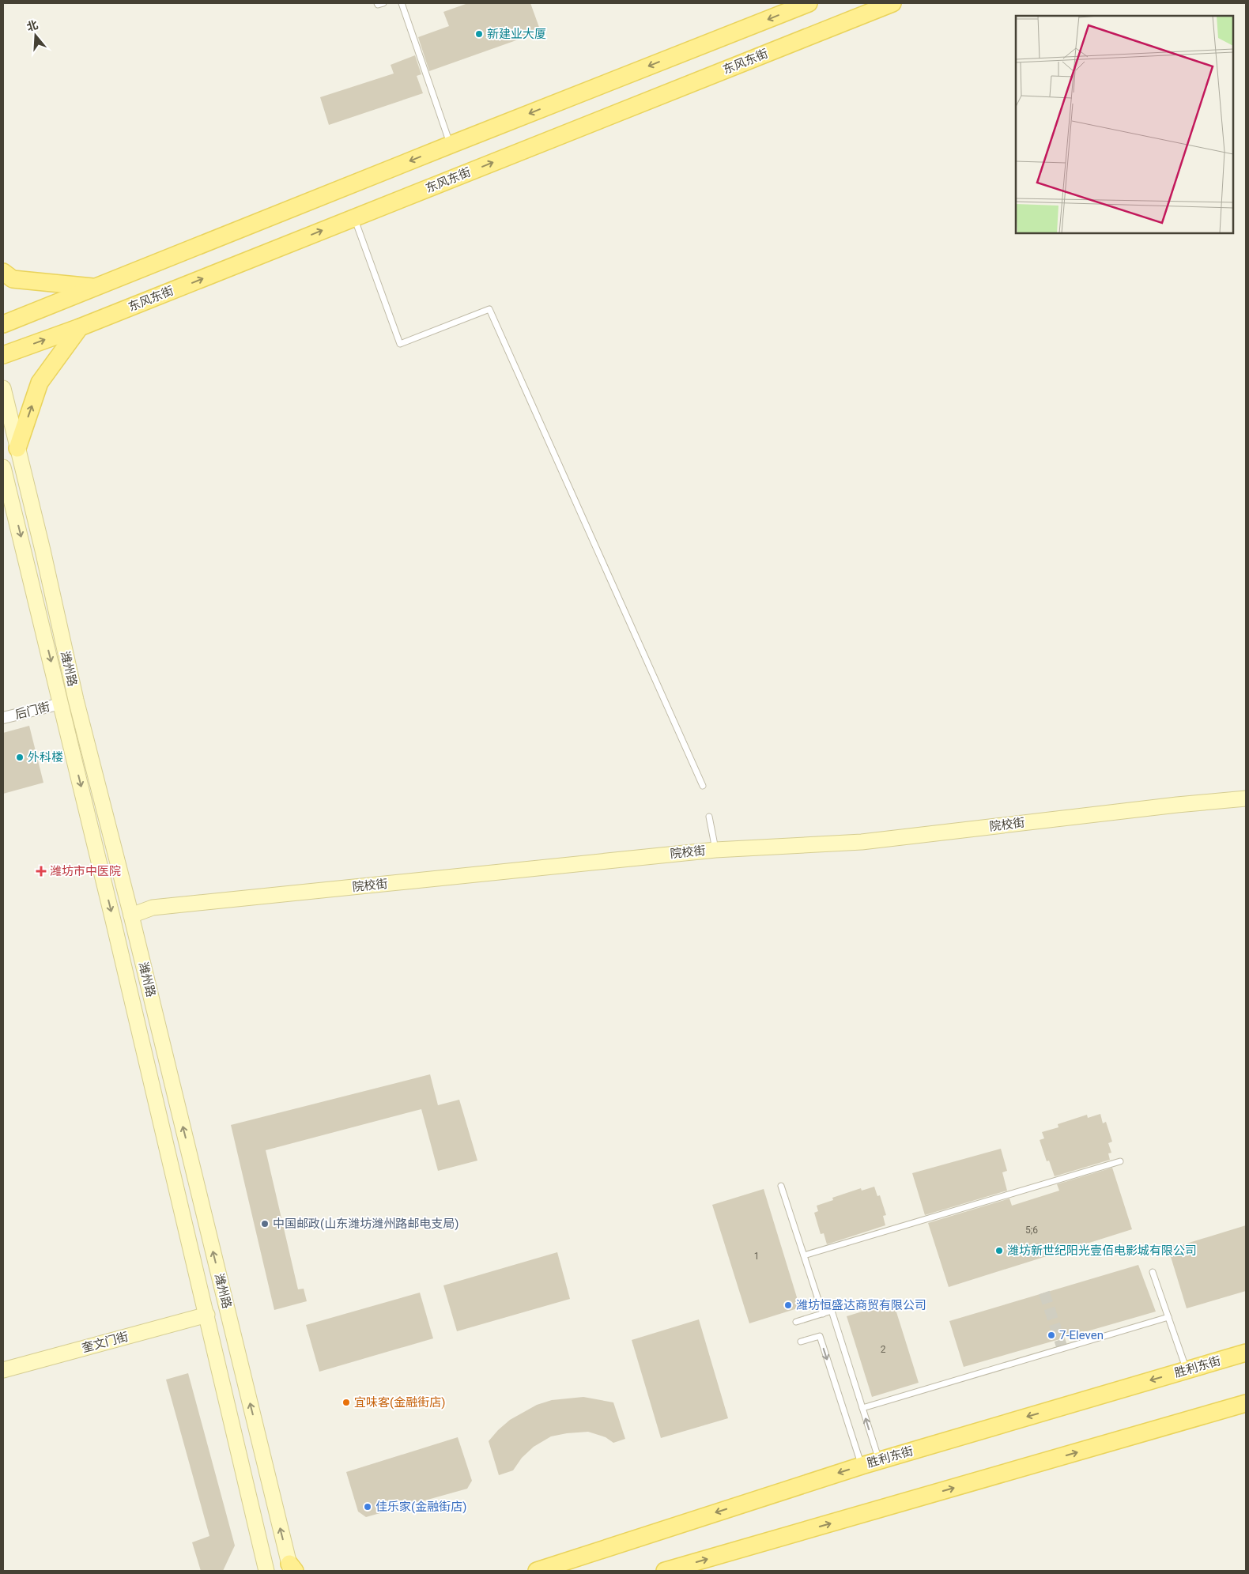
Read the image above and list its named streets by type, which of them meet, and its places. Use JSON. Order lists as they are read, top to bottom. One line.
{"streets":{"main road":["东风东街","潍州路","院校街","奎文门街","胜利东街"],"street":["后门街"]},"crossings":[["潍州路","后门街"],["潍州路","院校街"],["潍州路","奎文门街"]],"places":{"other":["新建业大厦","外科楼","中国邮政(山东潍坊潍州路邮电支局)","潍坊新世纪阳光壹佰电影城有限公司","潍坊恒盛达商贸有限公司","7-Eleven","宜味客(金融街店)","佳乐家(金融街店)"],"health":["潍坊市中医院"]},"house_numbers":["5;6","1","2"],"north":"top"}
